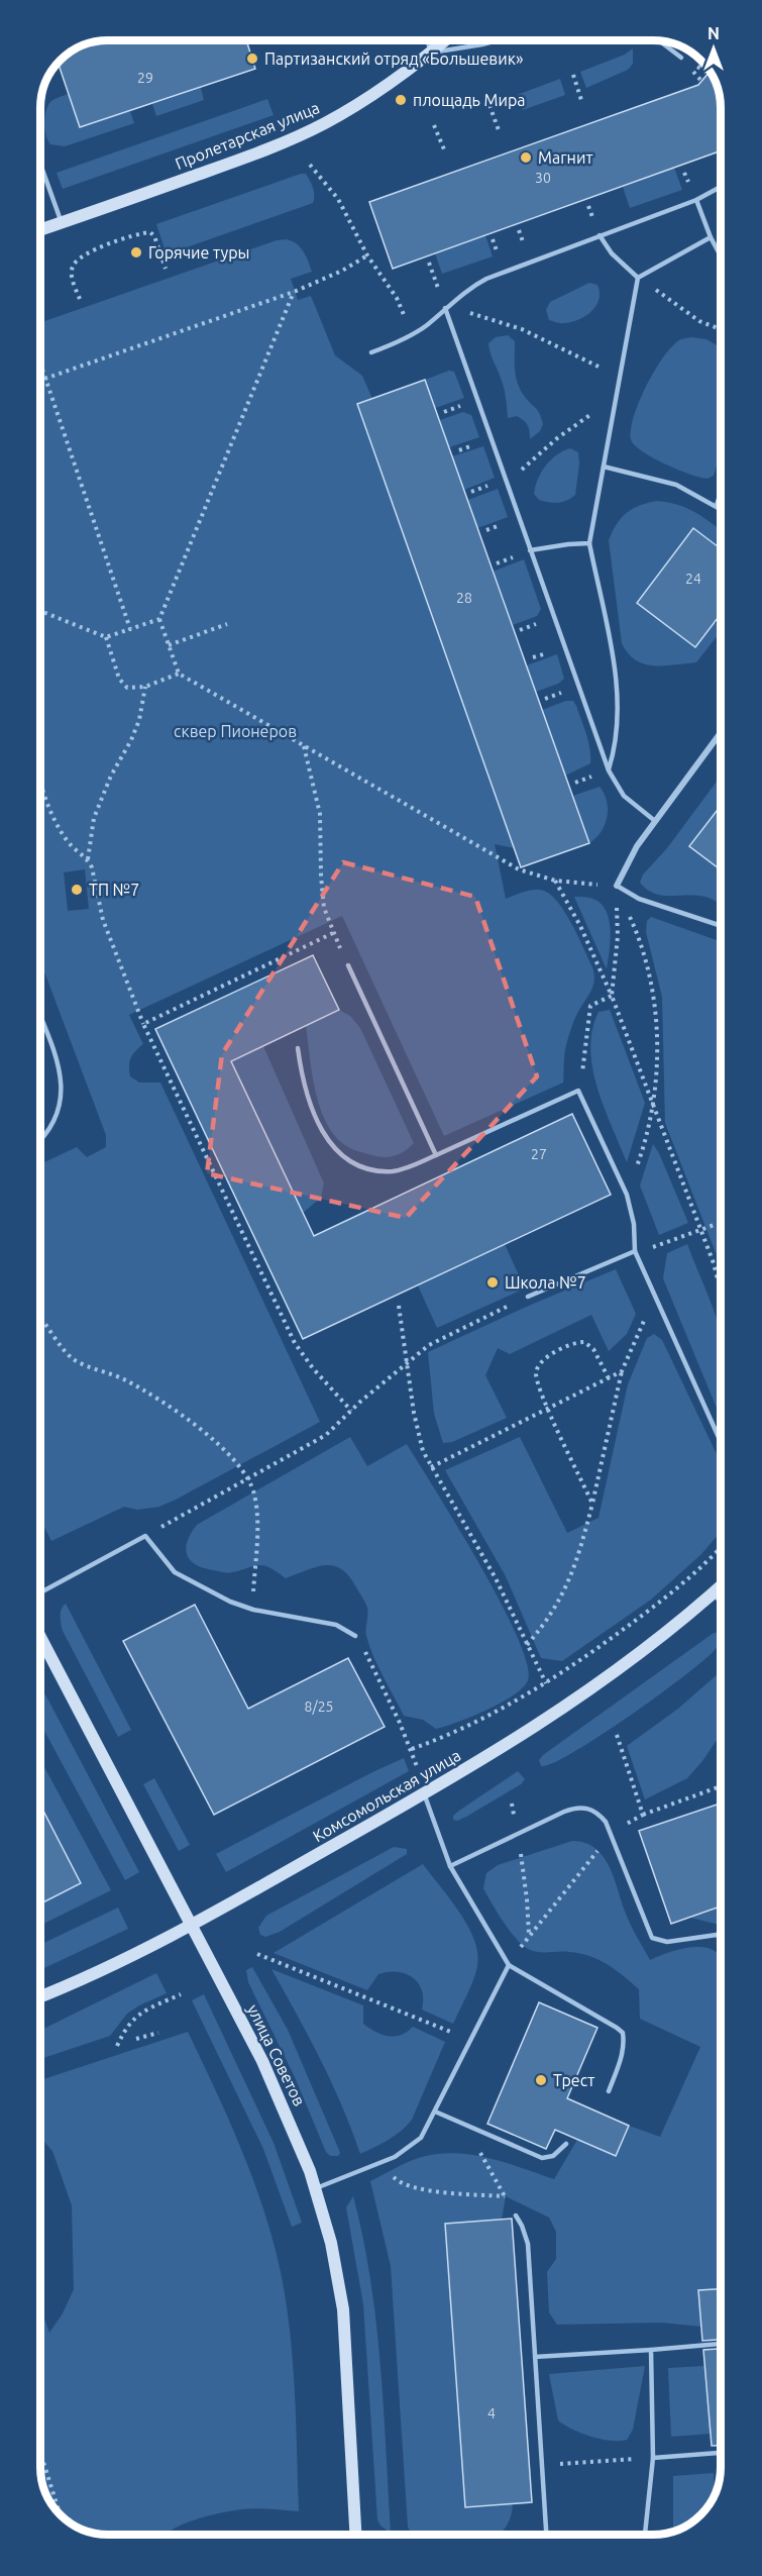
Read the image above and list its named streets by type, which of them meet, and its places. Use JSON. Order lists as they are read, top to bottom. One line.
{"streets":{"street":["Пролетарская улица","Комсомольская улица","улица Советов"]},"crossings":[["Комсомольская улица","улица Советов"]],"parks":["сквер Пионеров"],"places":["Партизанский отряд «Большевик»","площадь Мира","Магнит","Горячие туры","ТП №7","Школа №7","Трест"],"house_numbers":["29","30","24","28","27","8/25","4"],"north":"top"}
